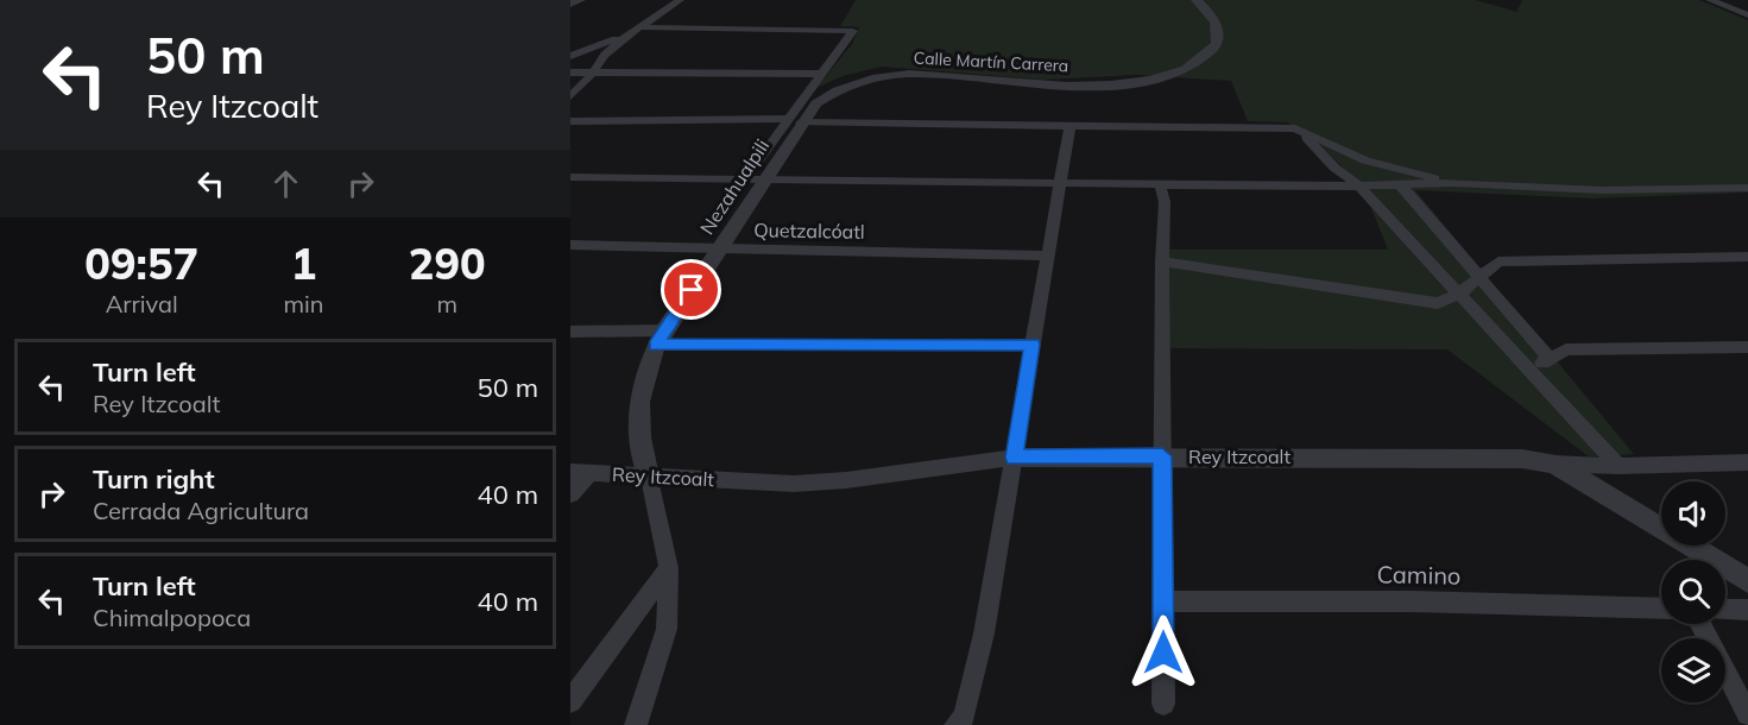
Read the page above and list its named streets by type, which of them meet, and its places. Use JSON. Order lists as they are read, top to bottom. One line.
{"streets":{"street":["Calle Martín Carrera","Nezahualpili","Quetzalcóatl","Rey Itzcoalt","Camino"]},"crossings":[["Calle Martín Carrera","Nezahualpili"],["Nezahualpili","Quetzalcóatl"],["Nezahualpili","Rey Itzcoalt"]],"page":{"turn":["50 m","Rey Itzcoalt"],"eta":["09:57","Arrival","1","min","290","m"],"list":[{"name":"Turn left","note":"Rey Itzcoalt","value":"50 m"},{"name":"Turn right","note":"Cerrada Agricultura","value":"40 m"},{"name":"Turn left","note":"Chimalpopoca","value":"40 m"}]}}
